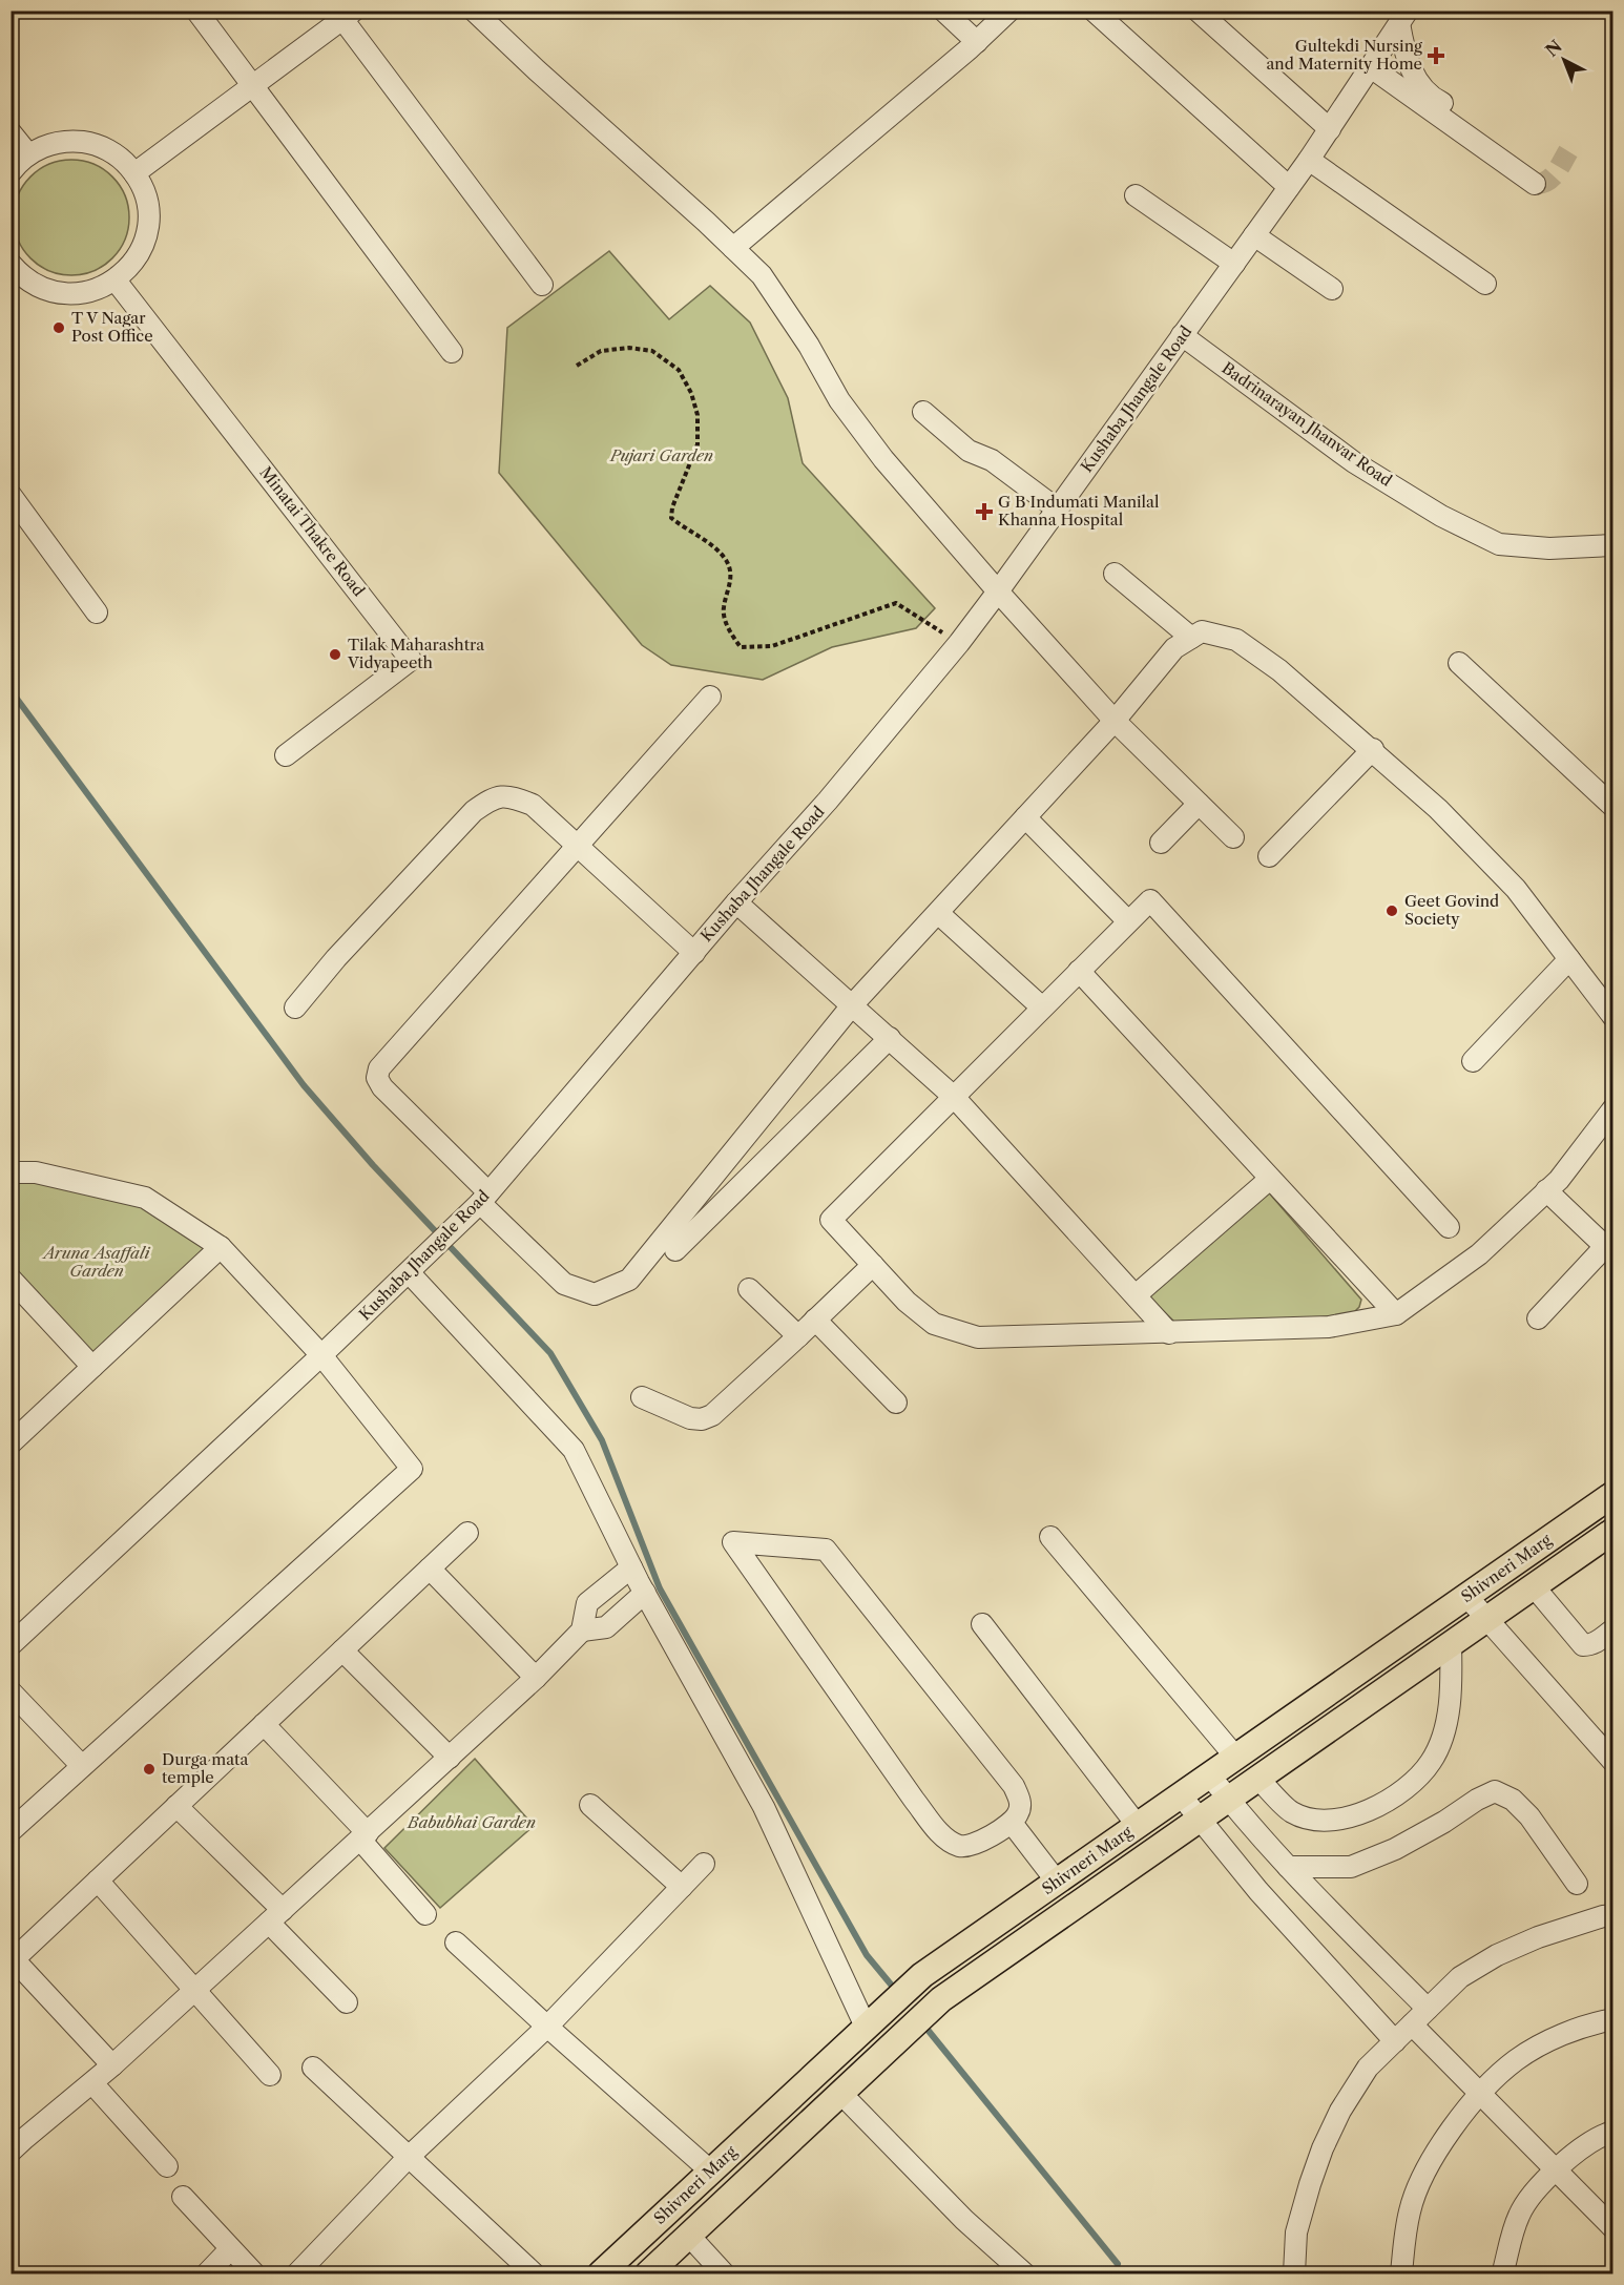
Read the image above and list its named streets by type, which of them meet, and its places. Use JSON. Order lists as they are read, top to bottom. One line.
{"streets":{"main road":["Shivneri Marg"],"street":["Kushaba Jhangale Road","Badrinarayan Jhanvar Road","Minatai Thakre Road"]},"crossings":[["Kushaba Jhangale Road","Badrinarayan Jhanvar Road"]],"parks":["Pujari Garden","Aruna Asaffali Garden","Babubhai Garden"],"places":{"health":["Gultekdi Nursing and Maternity Home","G B Indumati Manilal Khanna Hospital"],"other":["T V Nagar Post Office","Tilak Maharashtra Vidyapeeth","Geet Govind Society","Durga mata temple"]},"north":"top left"}
